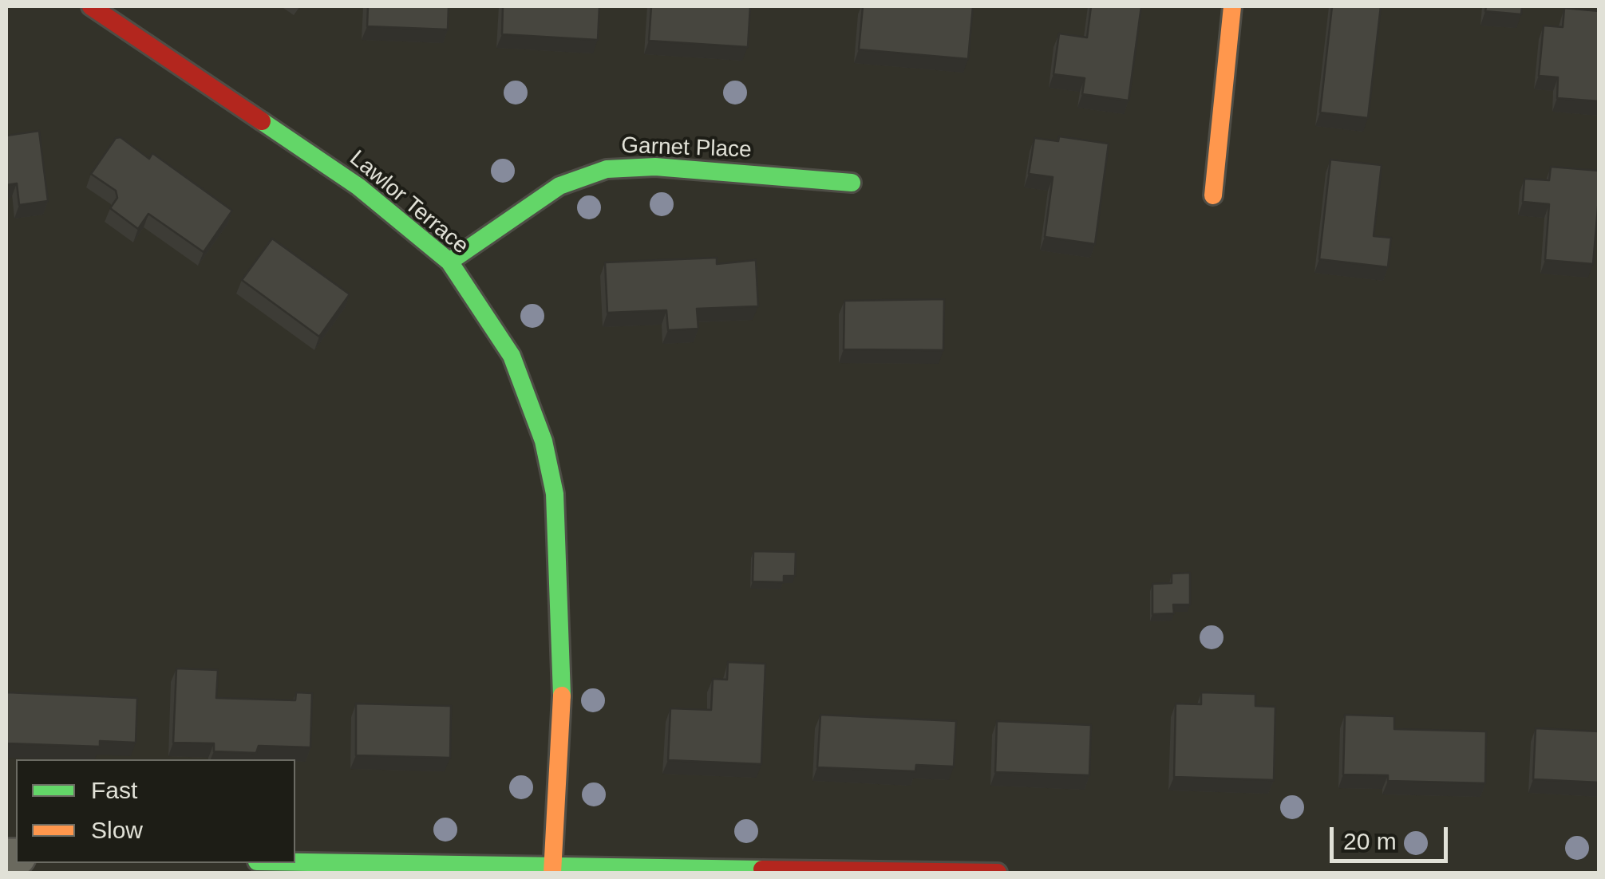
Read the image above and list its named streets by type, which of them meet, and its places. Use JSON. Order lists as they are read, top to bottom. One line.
{"streets":{"street":["Garnet Place","Lawlor Terrace"]},"crossings":[["Garnet Place","Lawlor Terrace"]],"legend":["Fast","Slow"],"scale_bar":"20 m"}
